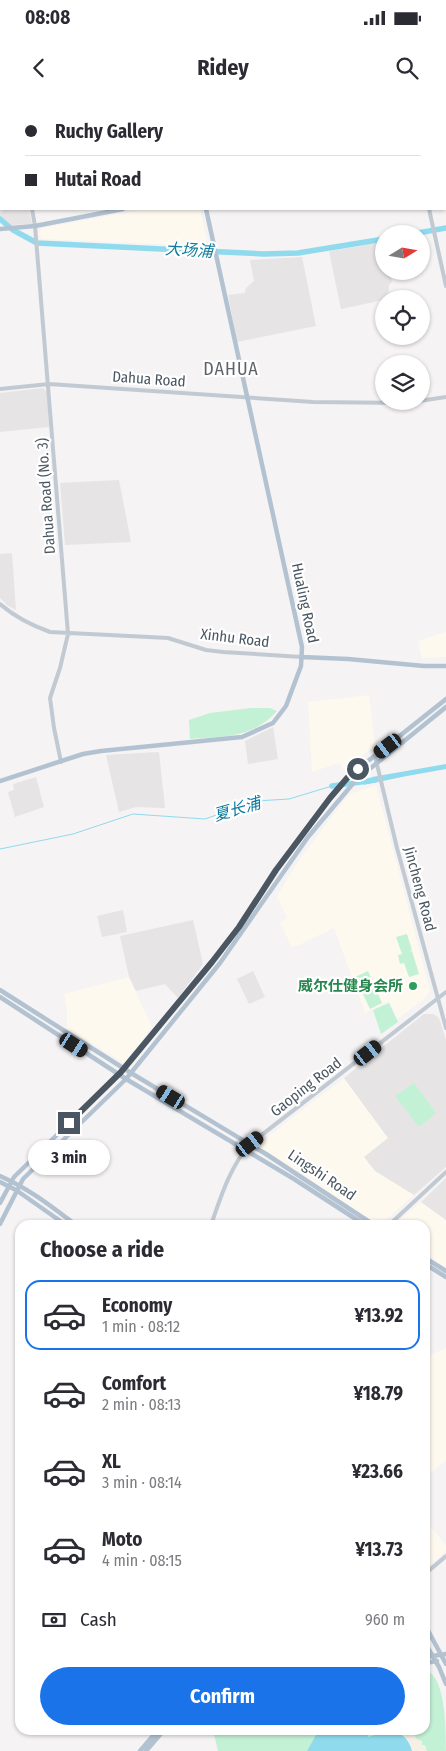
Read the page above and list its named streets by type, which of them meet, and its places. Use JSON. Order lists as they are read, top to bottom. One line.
{"streets":{"main road":["Hualing Road","Xinhu Road","Lingshi Road"],"street":["Dahua Road","Dahua Road (No. 3)","Jincheng Road","Gaoping Road"]},"crossings":[["Dahua Road","Dahua Road (No. 3)"],["Dahua Road","Hualing Road"],["Dahua Road (No. 3)","Hualing Road"],["Dahua Road (No. 3)","Xinhu Road"],["Hualing Road","Xinhu Road"],["Jincheng Road","Gaoping Road"],["Gaoping Road","Lingshi Road"]],"districts":["DAHUA"],"water":["大场浦","夏长浦"],"places":["威尔仕健身会所"],"north":"right","page":{"status":"08:08","header":"Ridey","banner":["Ruchy Gallery","Hutai Road"],"bubble":"3 min","heading":"Choose a ride","list":[{"name":"Economy","note":"1 min · 08:12","value":"¥13.92"},{"name":"Comfort","note":"2 min · 08:13","value":"¥18.79"},{"name":"XL","note":"3 min · 08:14","value":"¥23.66"},{"name":"Moto","note":"4 min · 08:15","value":"¥13.73"}],"pay":["Cash","960 m"],"buttons":"Confirm"}}
